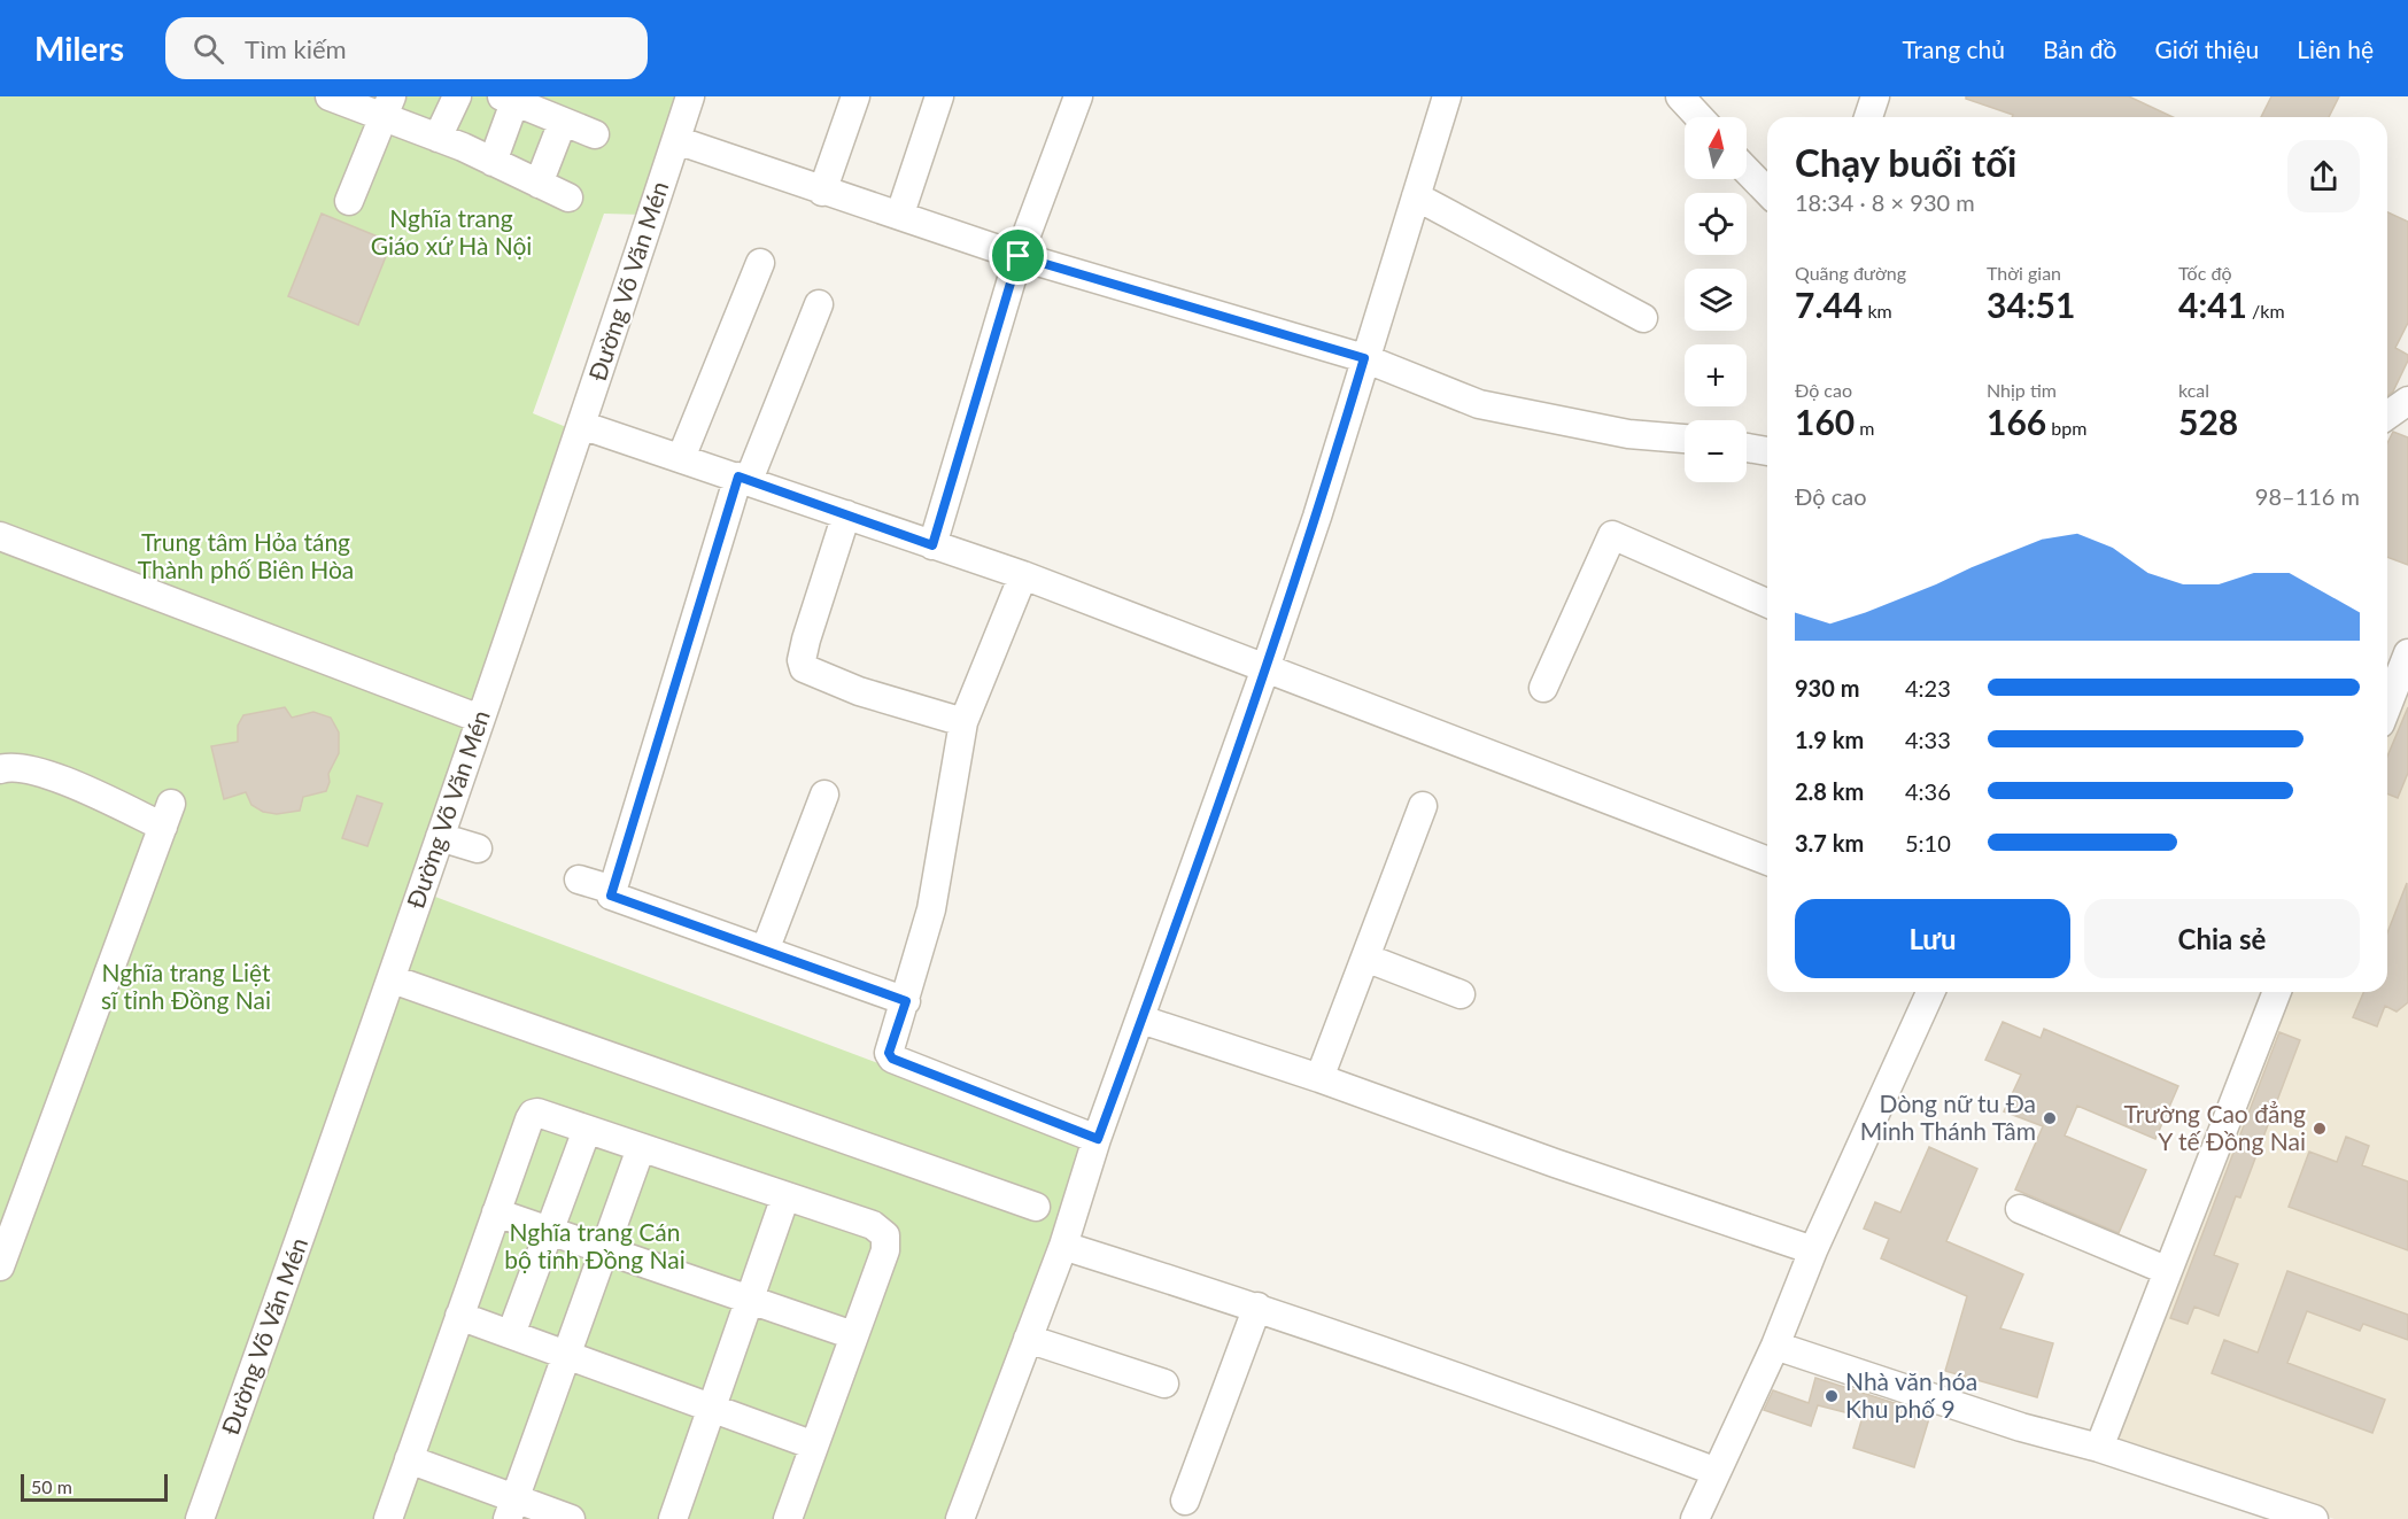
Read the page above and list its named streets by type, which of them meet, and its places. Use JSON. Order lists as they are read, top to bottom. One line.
{"streets":{"street":["Đường Võ Văn Mén"]},"parks":["Nghĩa trang Giáo xứ Hà Nội","Trung tâm Hỏa táng Thành phố Biên Hòa","Nghĩa trang Liệt sĩ tỉnh Đồng Nai","Nghĩa trang Cán bộ tỉnh Đồng Nai"],"places":["Dòng nữ tu Đa Minh Thánh Tâm","Trường Cao đẳng Y tế Đồng Nai","Nhà văn hóa Khu phố 9"],"scale_bar":"50 m","north":"top","page":{"header":"Milers","search":"Tìm kiếm","nav":["Trang chủ","Bản đồ","Giới thiệu","Liên hệ"],"map_buttons":["+","−"],"heading":["Chạy buổi tối","18:34 · 8 × 930 m"],"stats":[["Quãng đường","7.44 km"],["Thời gian","34:51"],["Tốc độ","4:41 /km"],["Độ cao","160 m"],["Nhịp tim","166 bpm"],["kcal","528"]],"chart":["Độ cao","98–116 m"],"list":[{"name":"930 m","note":"4:23"},{"name":"1.9 km","note":"4:33"},{"name":"2.8 km","note":"4:36"},{"name":"3.7 km","note":"5:10"}],"buttons":["Lưu","Chia sẻ"],"scale":"50 m"}}
